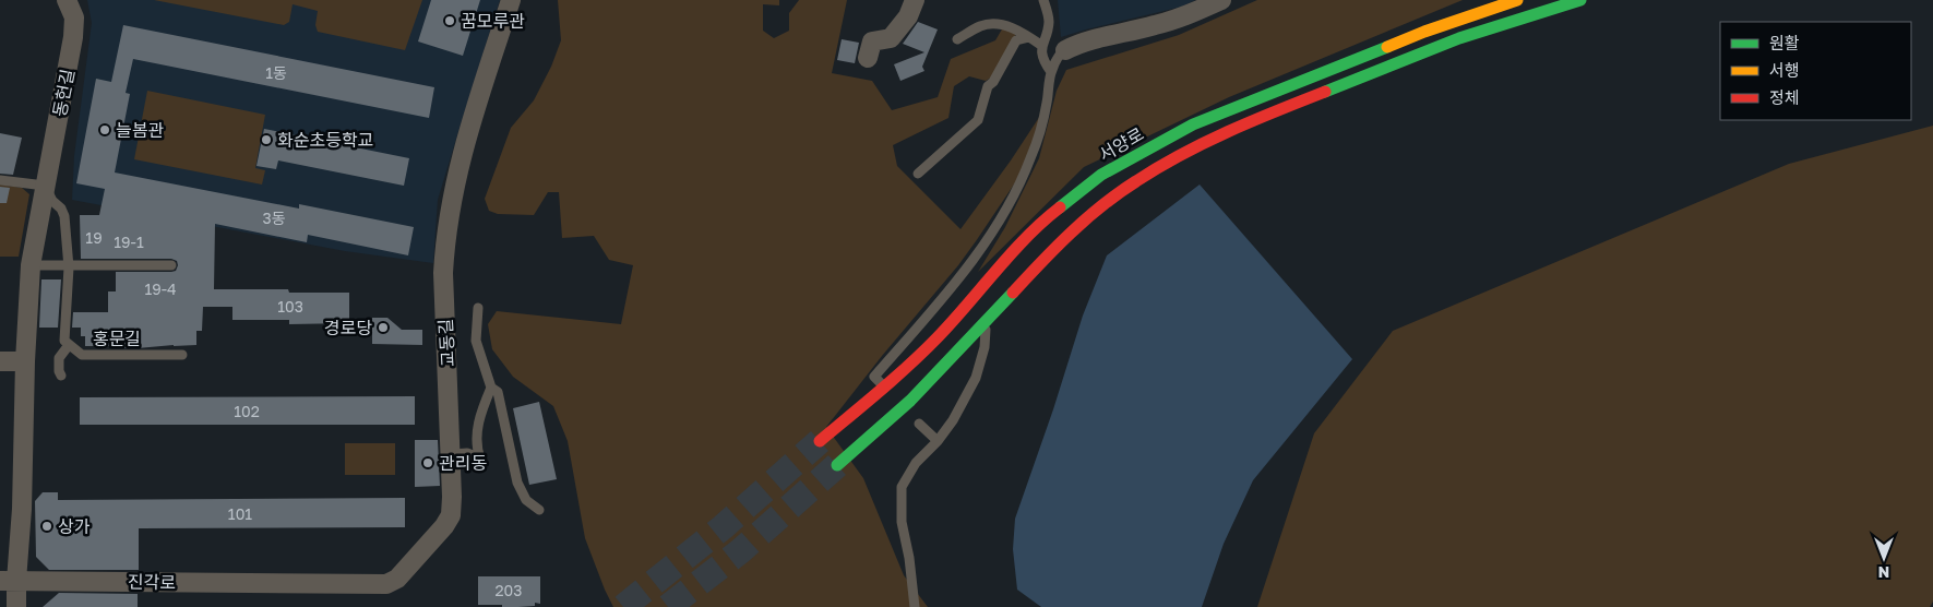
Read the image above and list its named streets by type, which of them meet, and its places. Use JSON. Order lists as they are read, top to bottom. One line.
{"streets":{"main road":["서양로"],"street":["동헌길","교동길","진각로"],"lane":["홍문길"]},"crossings":[["동헌길","홍문길"],["동헌길","진각로"],["교동길","진각로"]],"places":["꿈모루관","늘봄관","화순초등학교","경로당","관리동","상가"],"house_numbers":["1동","3동","19","19-1","19-4","103","102","101","203"],"legend":["원활","서행","정체"],"north":"bottom"}
